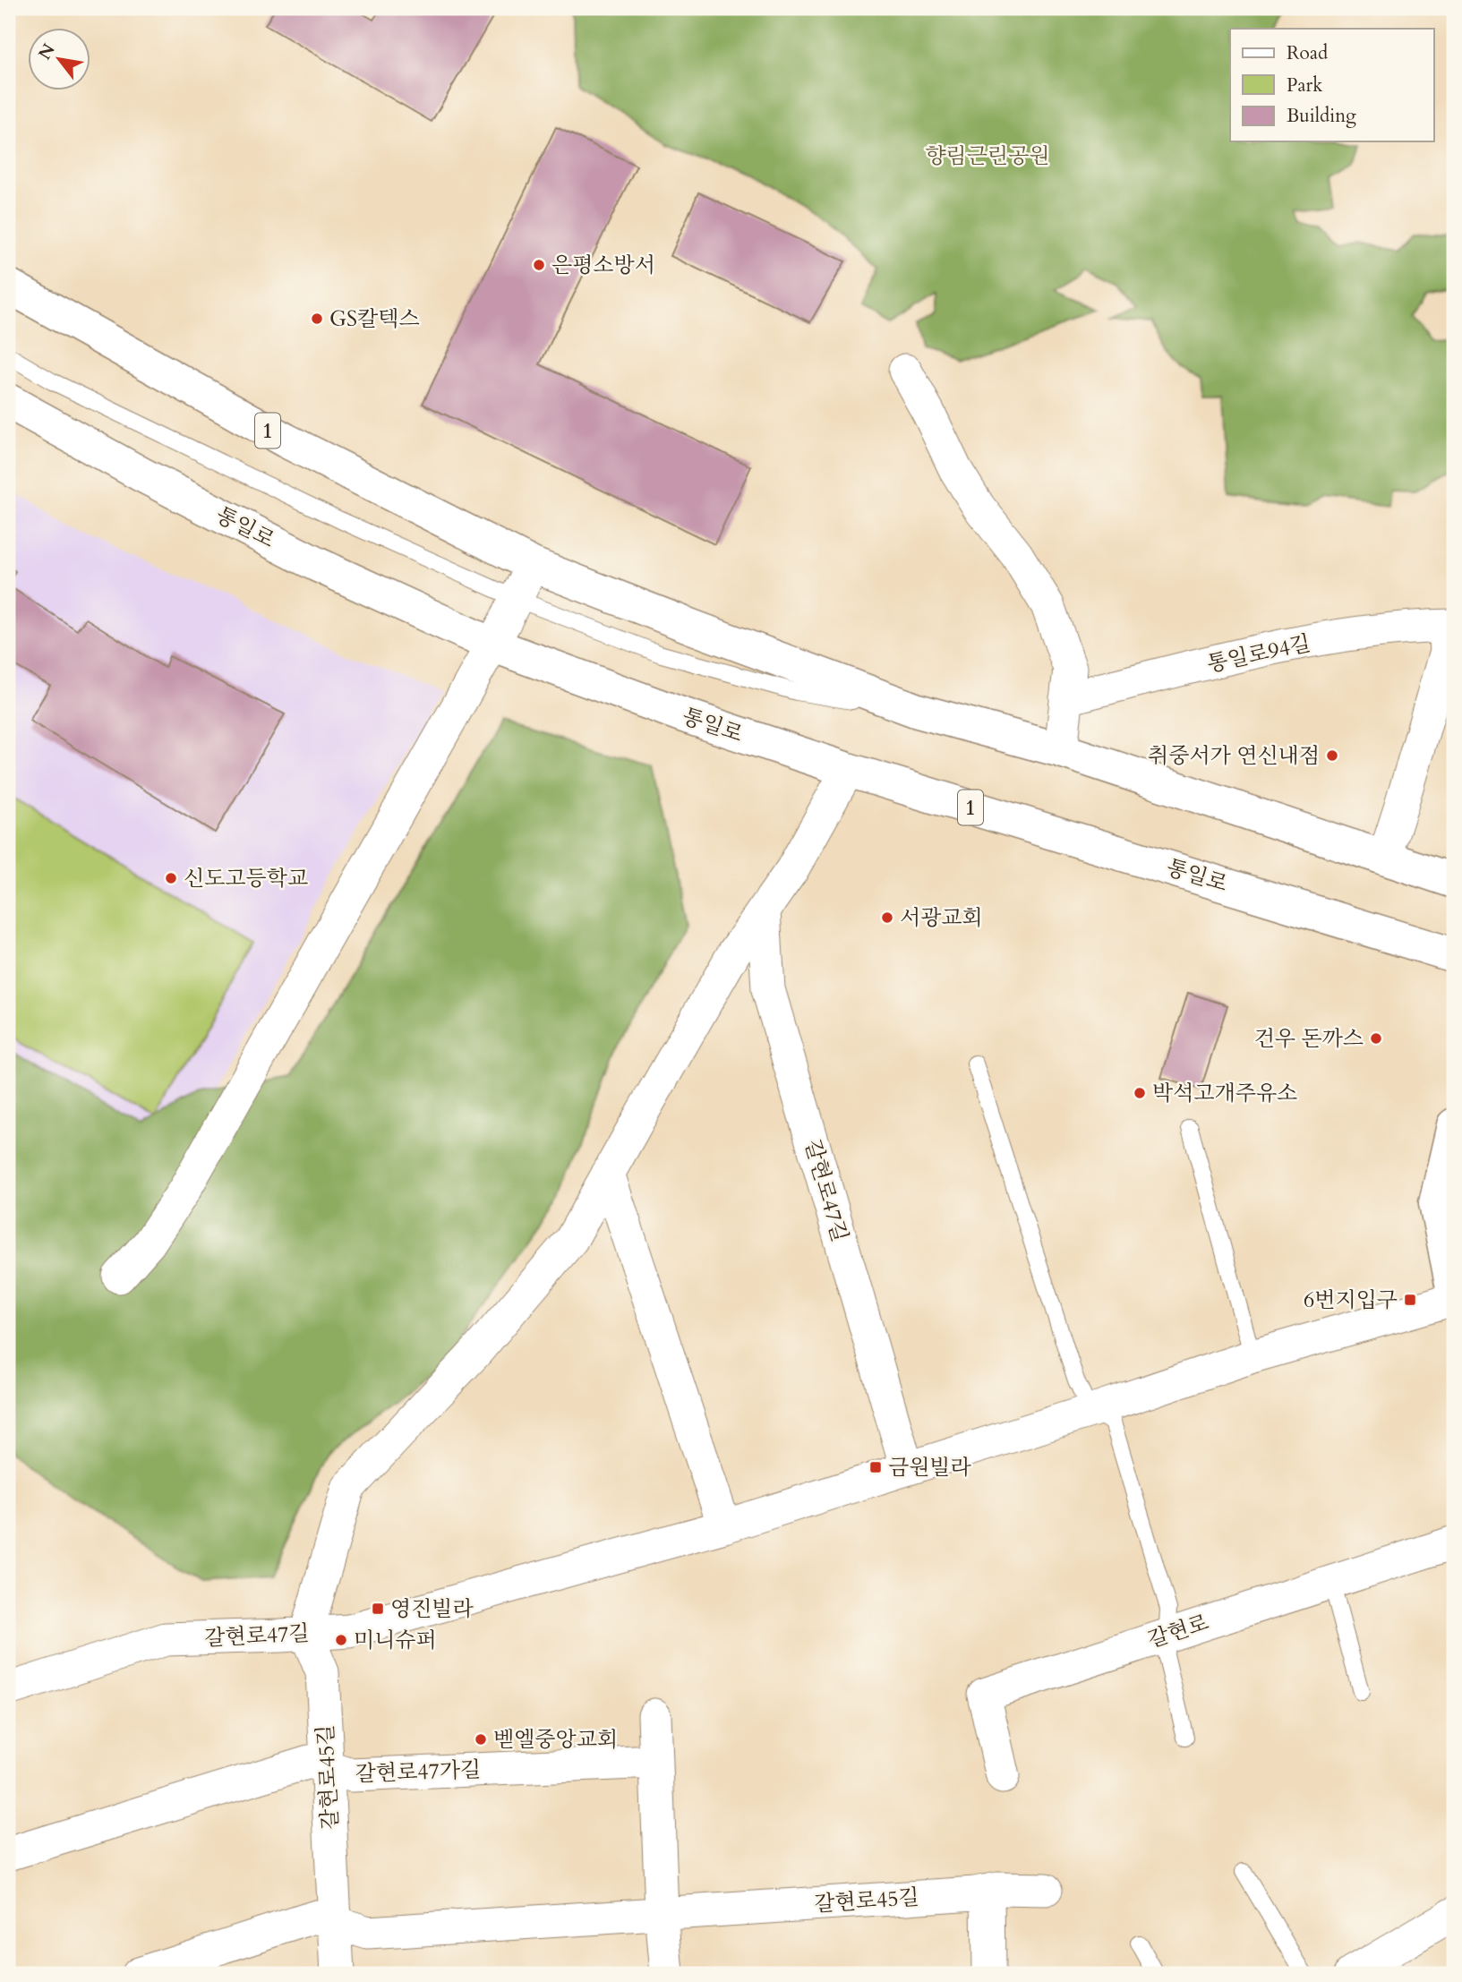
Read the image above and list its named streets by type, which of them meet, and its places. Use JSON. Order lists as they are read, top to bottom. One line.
{"streets":{"main road":["1","통일로"],"street":["통일로94길","갈현로47길","갈현로","갈현로47가길","갈현로45길"]},"crossings":[["갈현로47길","갈현로45길"],["갈현로47가길","갈현로45길"]],"parks":["향림근린공원"],"places":{"other":["은평소방서","GS칼텍스","취중서가 연신내점","신도고등학교","서광교회","건우 돈까스","박석고개주유소","미니슈퍼","벧엘중앙교회"],"transit":["6번지입구","금원빌라","영진빌라"]},"legend":["Road","Park","Building"],"north":"top left"}
